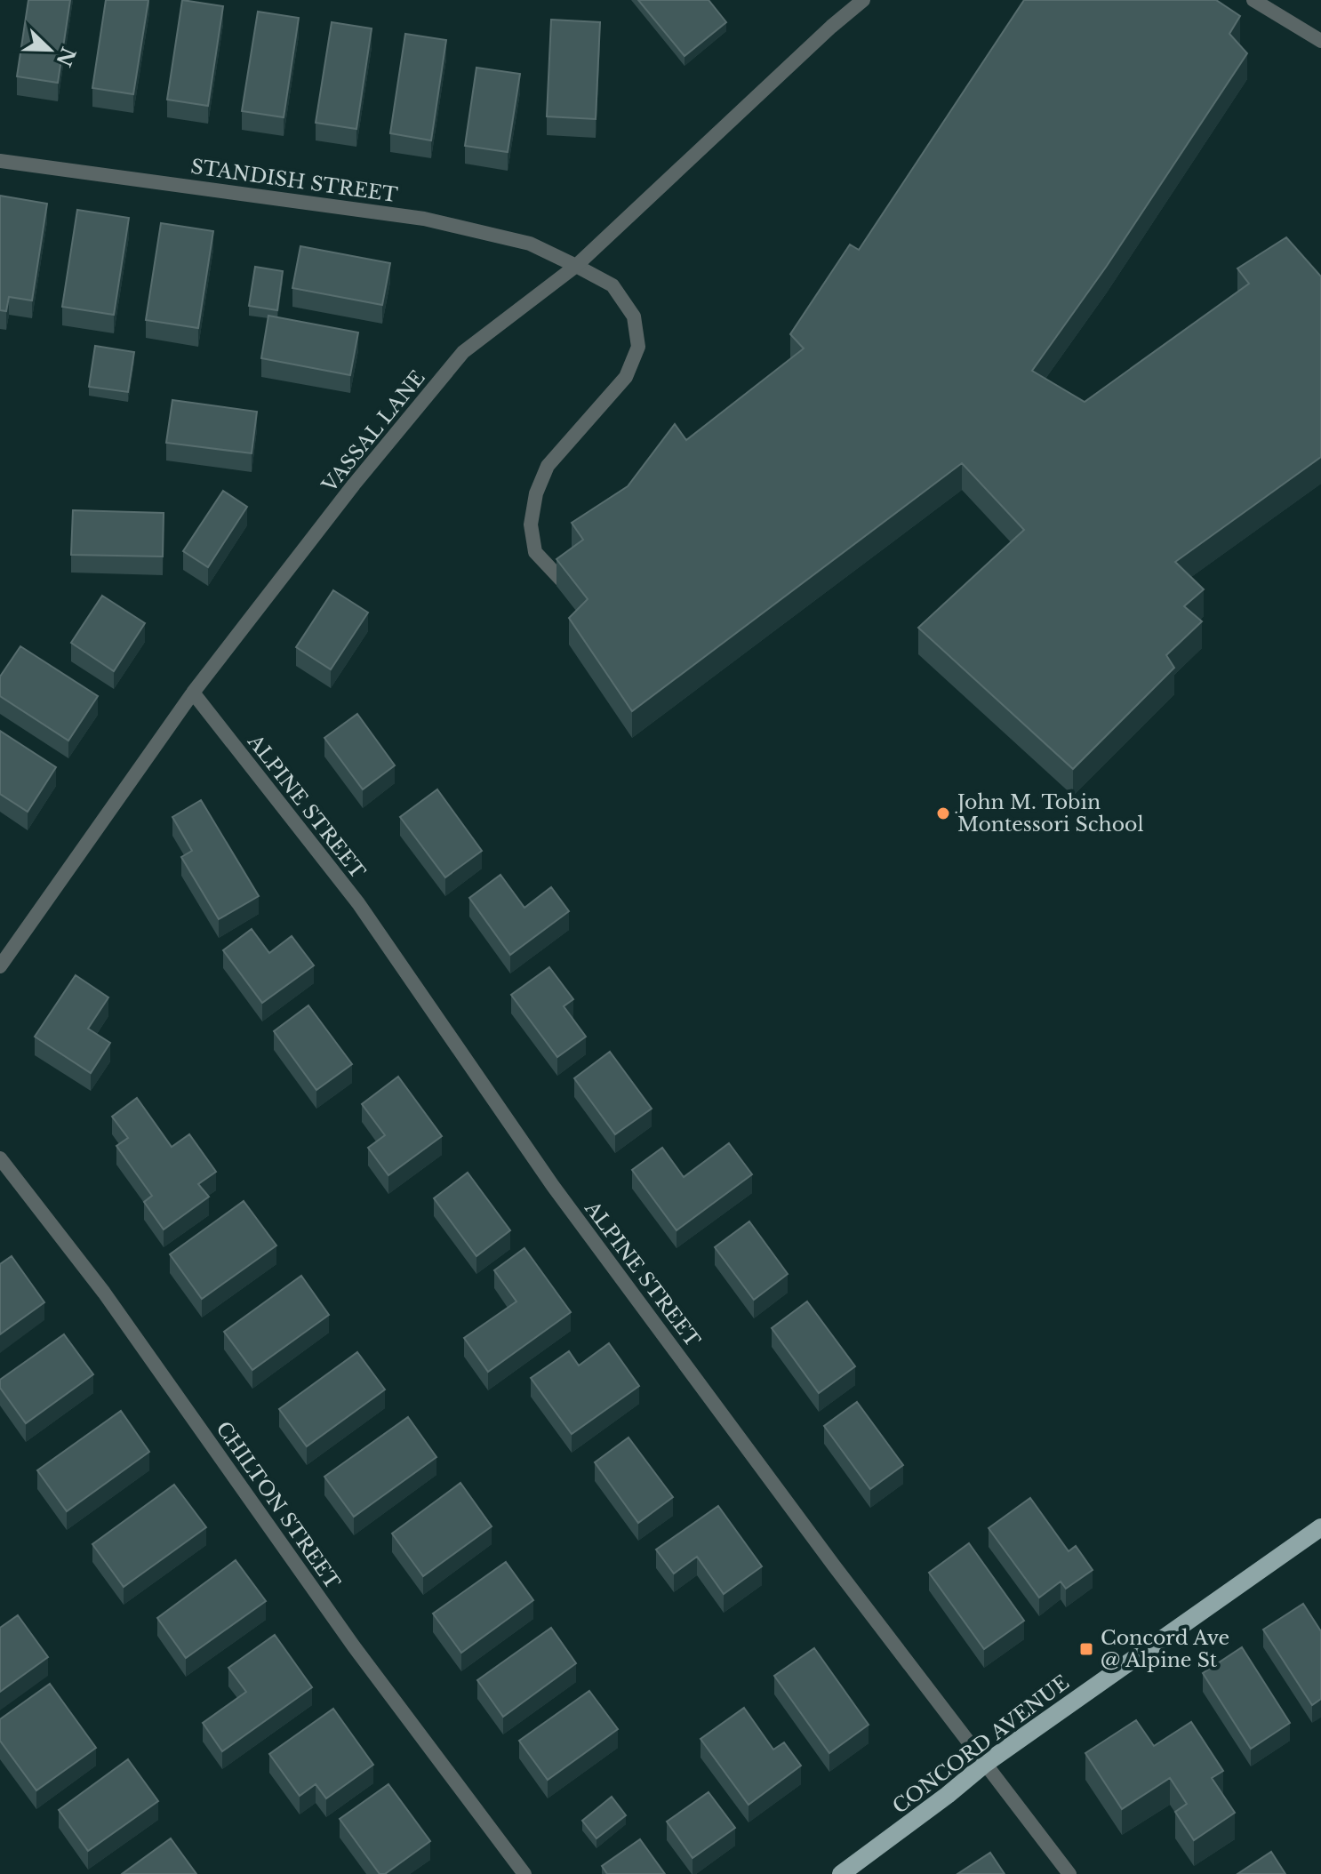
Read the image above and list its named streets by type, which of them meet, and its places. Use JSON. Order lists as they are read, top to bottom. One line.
{"streets":{"main road":["CONCORD AVENUE"],"street":["STANDISH STREET","VASSAL LANE","ALPINE STREET","CHILTON STREET"]},"crossings":[["STANDISH STREET","VASSAL LANE"],["VASSAL LANE","ALPINE STREET"],["ALPINE STREET","CONCORD AVENUE"]],"places":{"other":["John M. Tobin Montessori School"],"transit":["Concord Ave @ Alpine St"]},"north":"bottom right"}
